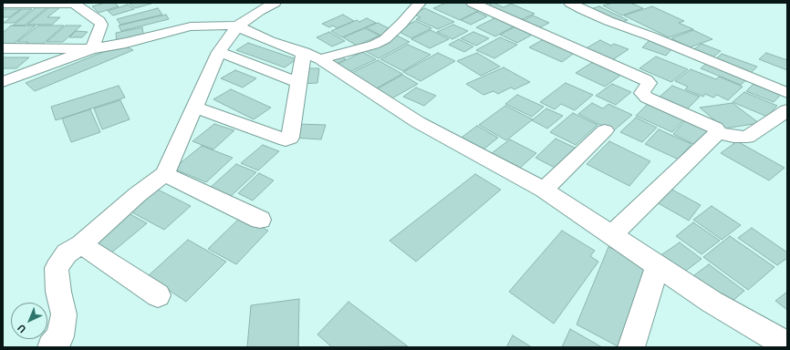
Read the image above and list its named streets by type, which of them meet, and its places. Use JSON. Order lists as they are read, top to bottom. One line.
{"north":"bottom left"}
